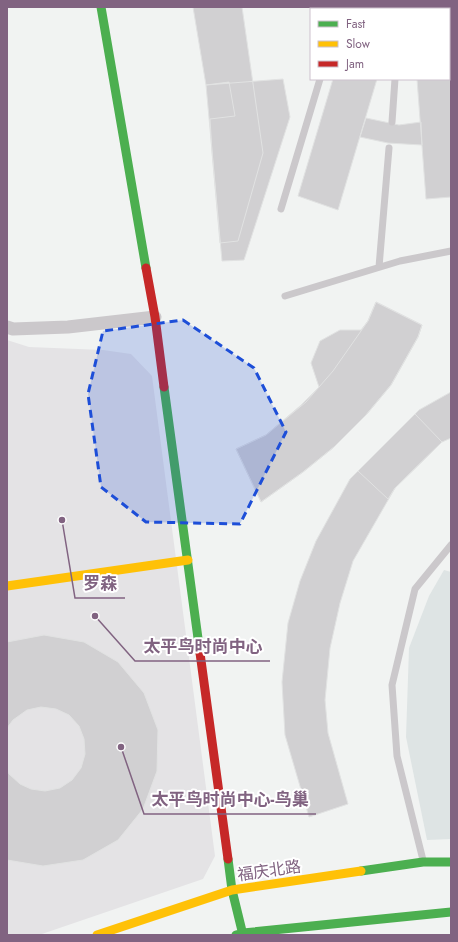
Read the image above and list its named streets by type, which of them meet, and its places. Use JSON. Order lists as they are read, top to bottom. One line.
{"streets":{"street":["福庆北路"]},"places":["罗森","太平鸟时尚中心","太平鸟时尚中心-鸟巢"],"legend":["Fast","Slow","Jam"]}
